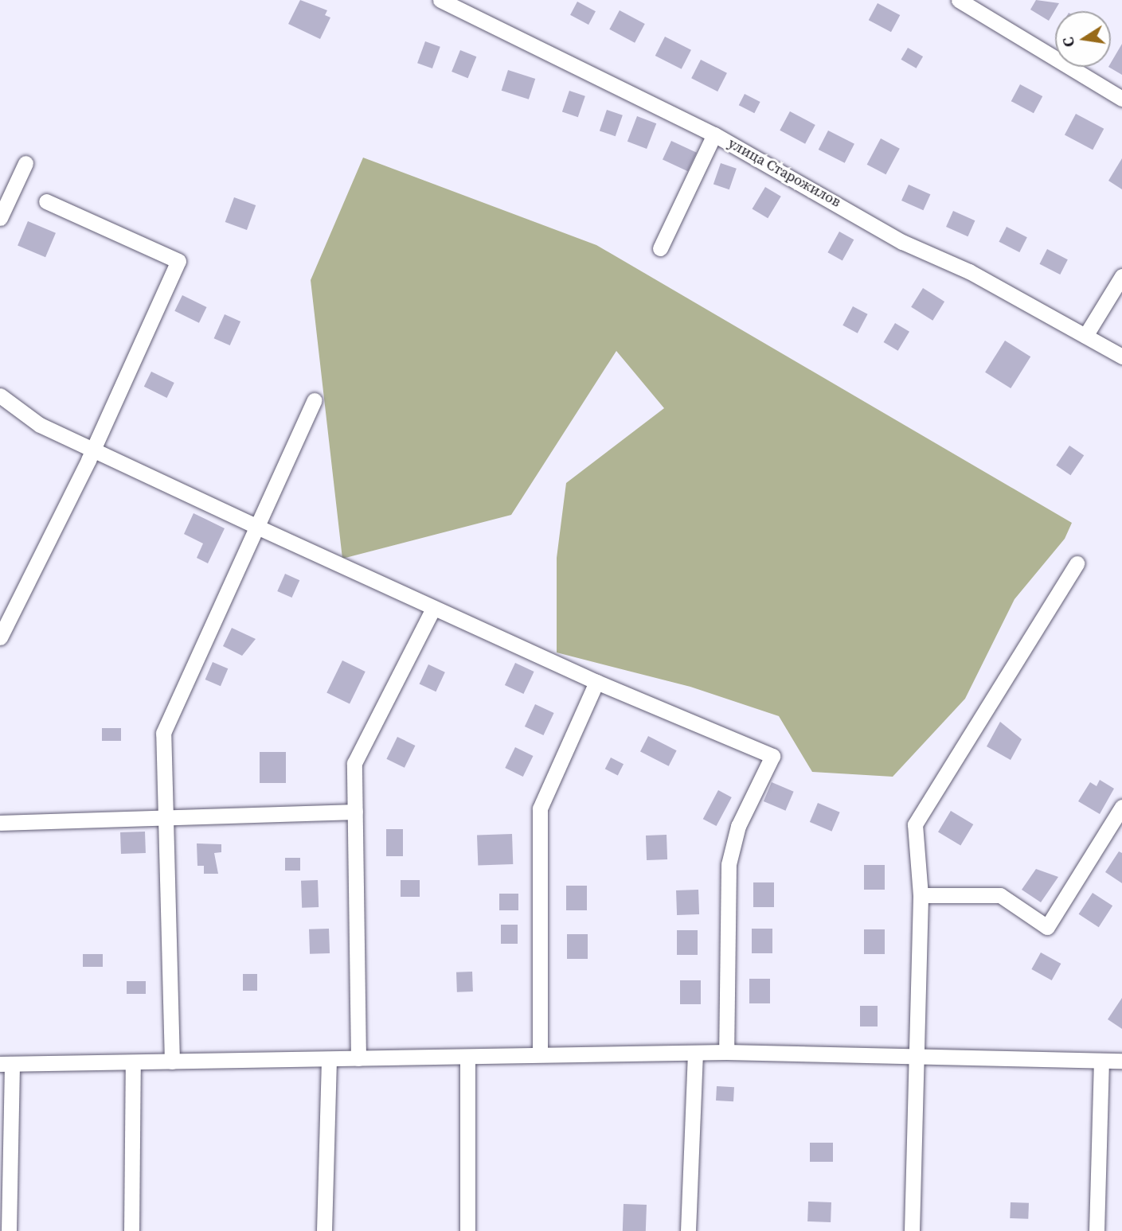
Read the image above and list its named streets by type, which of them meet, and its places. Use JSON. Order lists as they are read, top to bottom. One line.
{"streets":{"street":["улица Старожилов"]},"north":"left"}
